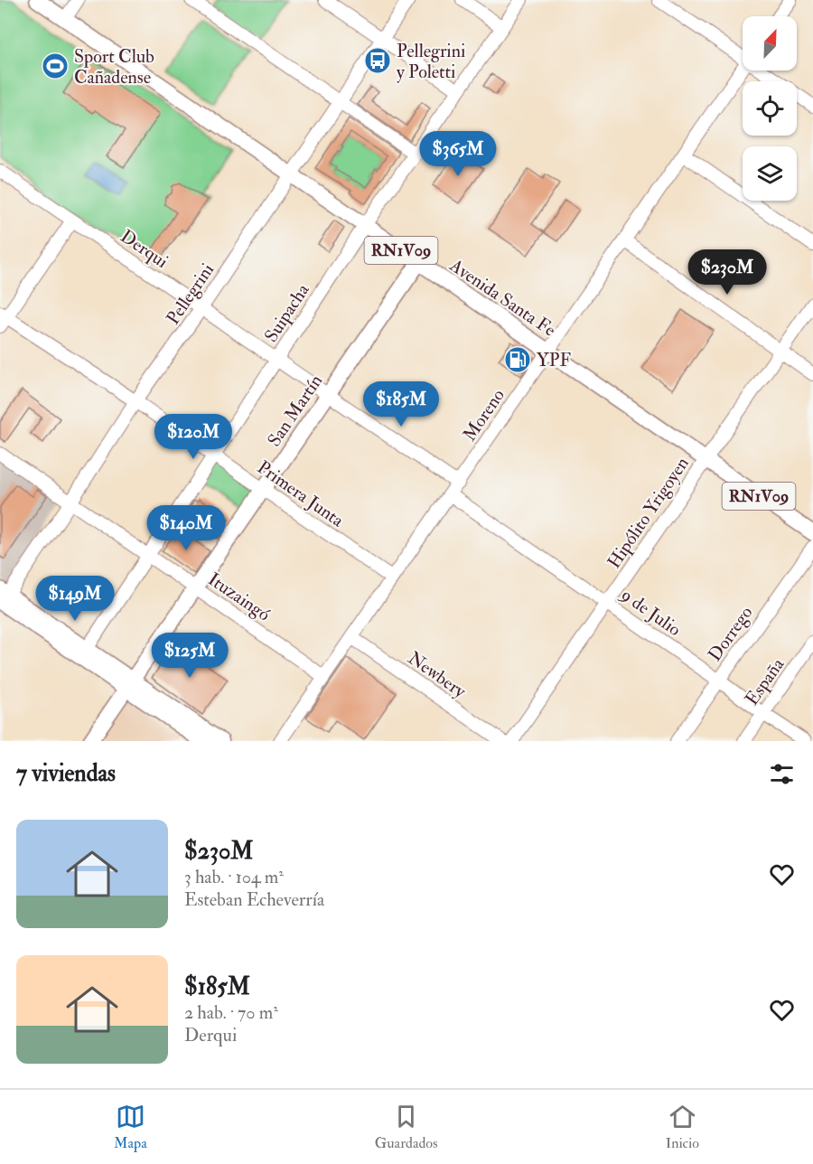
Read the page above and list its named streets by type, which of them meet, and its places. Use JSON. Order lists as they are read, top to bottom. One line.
{"streets":{"main road":["RN1V09","Avenida Santa Fe","San Martín"],"street":["Derqui","Pellegrini","Suipacha","Moreno","Primera Junta","Hipólito Yrigoyen","Ituzaingó","9 de Julio","Dorrego","Newbery","España"]},"crossings":[["Derqui","Pellegrini"],["Derqui","Suipacha"],["Derqui","San Martín"],["Derqui","Moreno"],["Pellegrini","Avenida Santa Fe"],["Pellegrini","Primera Junta"],["Pellegrini","Ituzaingó"],["Avenida Santa Fe","Suipacha"],["Avenida Santa Fe","San Martín"],["Avenida Santa Fe","Moreno"],["Avenida Santa Fe","Hipólito Yrigoyen"],["Suipacha","Primera Junta"],["Suipacha","Ituzaingó"],["San Martín","Primera Junta"],["San Martín","Ituzaingó"],["Moreno","Primera Junta"],["Moreno","Ituzaingó"],["Moreno","9 de Julio"],["Moreno","Newbery"],["Hipólito Yrigoyen","9 de Julio"],["9 de Julio","Dorrego"],["9 de Julio","España"]],"places":{"bus stop":["Pellegrini y Poletti"],"sports":["Sport Club Cañadense"],"fuel station":["YPF"]},"north":"top right","page":{"price":["$365M","$230M","$185M","$120M","$140M","$149M","$125M"],"heading":"7 viviendas","list":[{"name":"$230M","note":"3 hab. · 104 m² · Esteban Echeverría"},{"name":"$185M","note":"2 hab. · 70 m² · Derqui"}],"tabs":["Mapa","Guardados","Inicio"]}}
